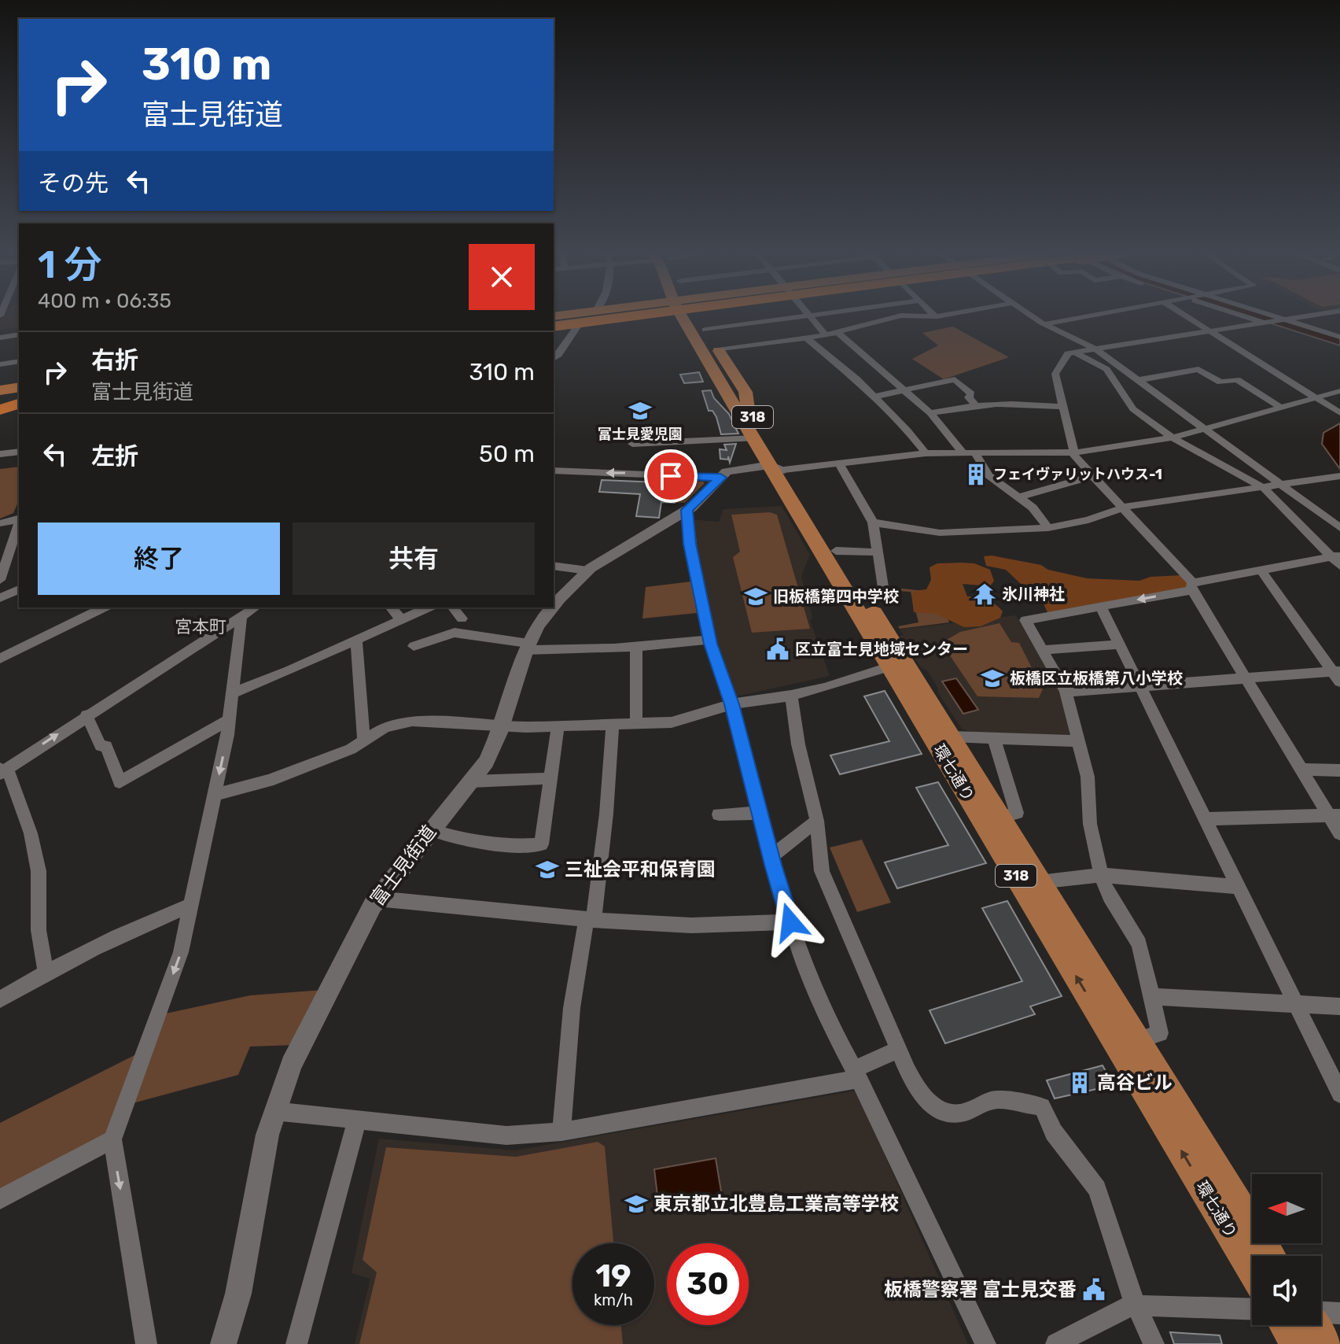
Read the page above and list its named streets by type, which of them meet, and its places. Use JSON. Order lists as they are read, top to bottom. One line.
{"streets":{"main road":["318","環七通り"],"street":["富士見街道"]},"districts":["宮本町"],"places":{"school or university":["富士見愛児園","旧板橋第四中学校","板橋区立板橋第八小学校","三祉会平和保育園","東京都立北豊島工業高等学校"],"building":["フェイヴァリットハウス-1","高谷ビル"],"temple":["氷川神社"],"public building":["区立富士見地域センター","板橋警察署 富士見交番"]},"north":"left","page":{"turn":["310 m","富士見街道"],"then":"その先","heading":["1 分","400 m · 06:35"],"list":[{"name":"右折","note":"富士見街道","value":"310 m"},{"name":"左折","value":"50 m"}],"buttons":["終了","共有"],"speed":"19 km/h","limit":"30"}}
